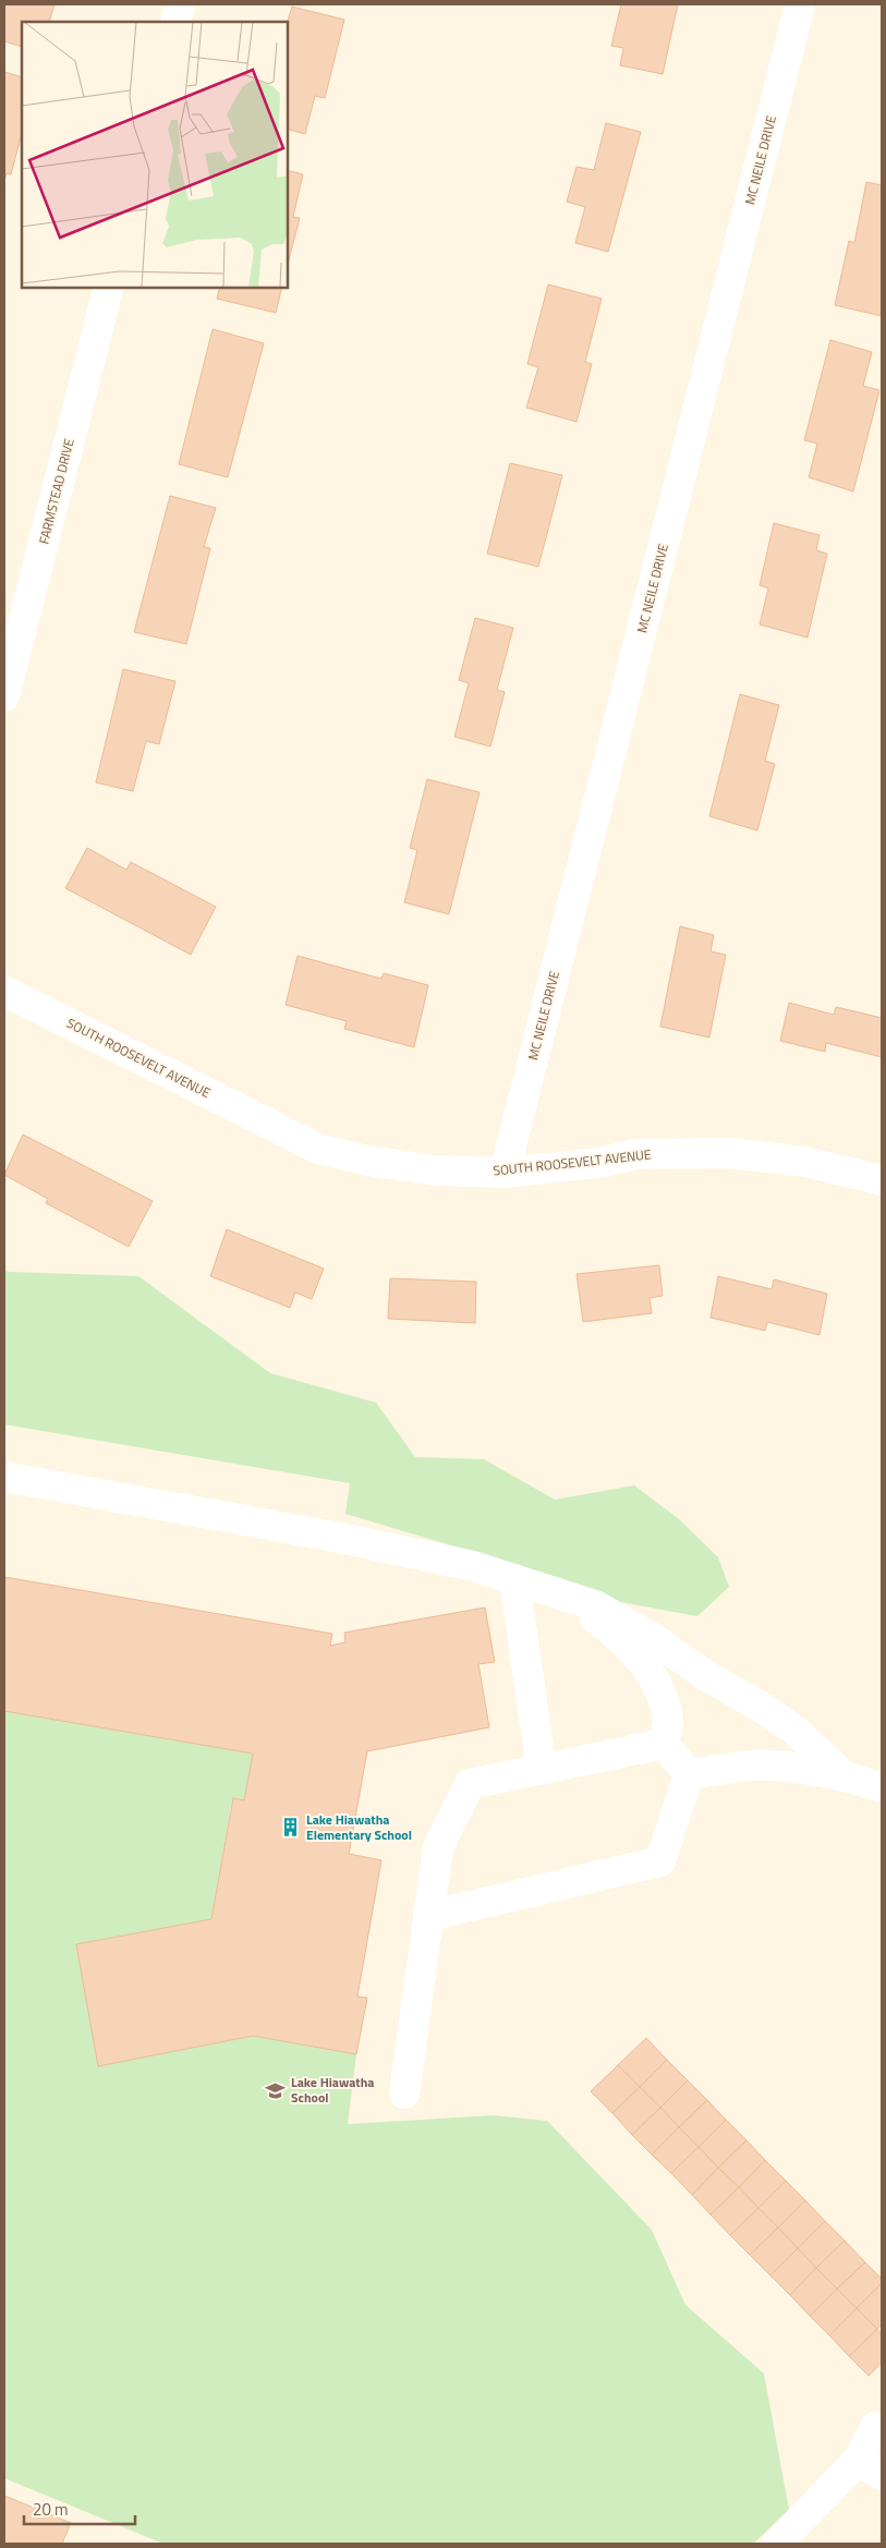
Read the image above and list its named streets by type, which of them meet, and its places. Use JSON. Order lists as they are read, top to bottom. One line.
{"streets":{"street":["MC NEILE DRIVE","FARMSTEAD DRIVE","SOUTH ROOSEVELT AVENUE"]},"crossings":[["MC NEILE DRIVE","SOUTH ROOSEVELT AVENUE"]],"places":{"building":["Lake Hiawatha Elementary School"],"school or university":["Lake Hiawatha School"]},"scale_bar":"20 m"}
